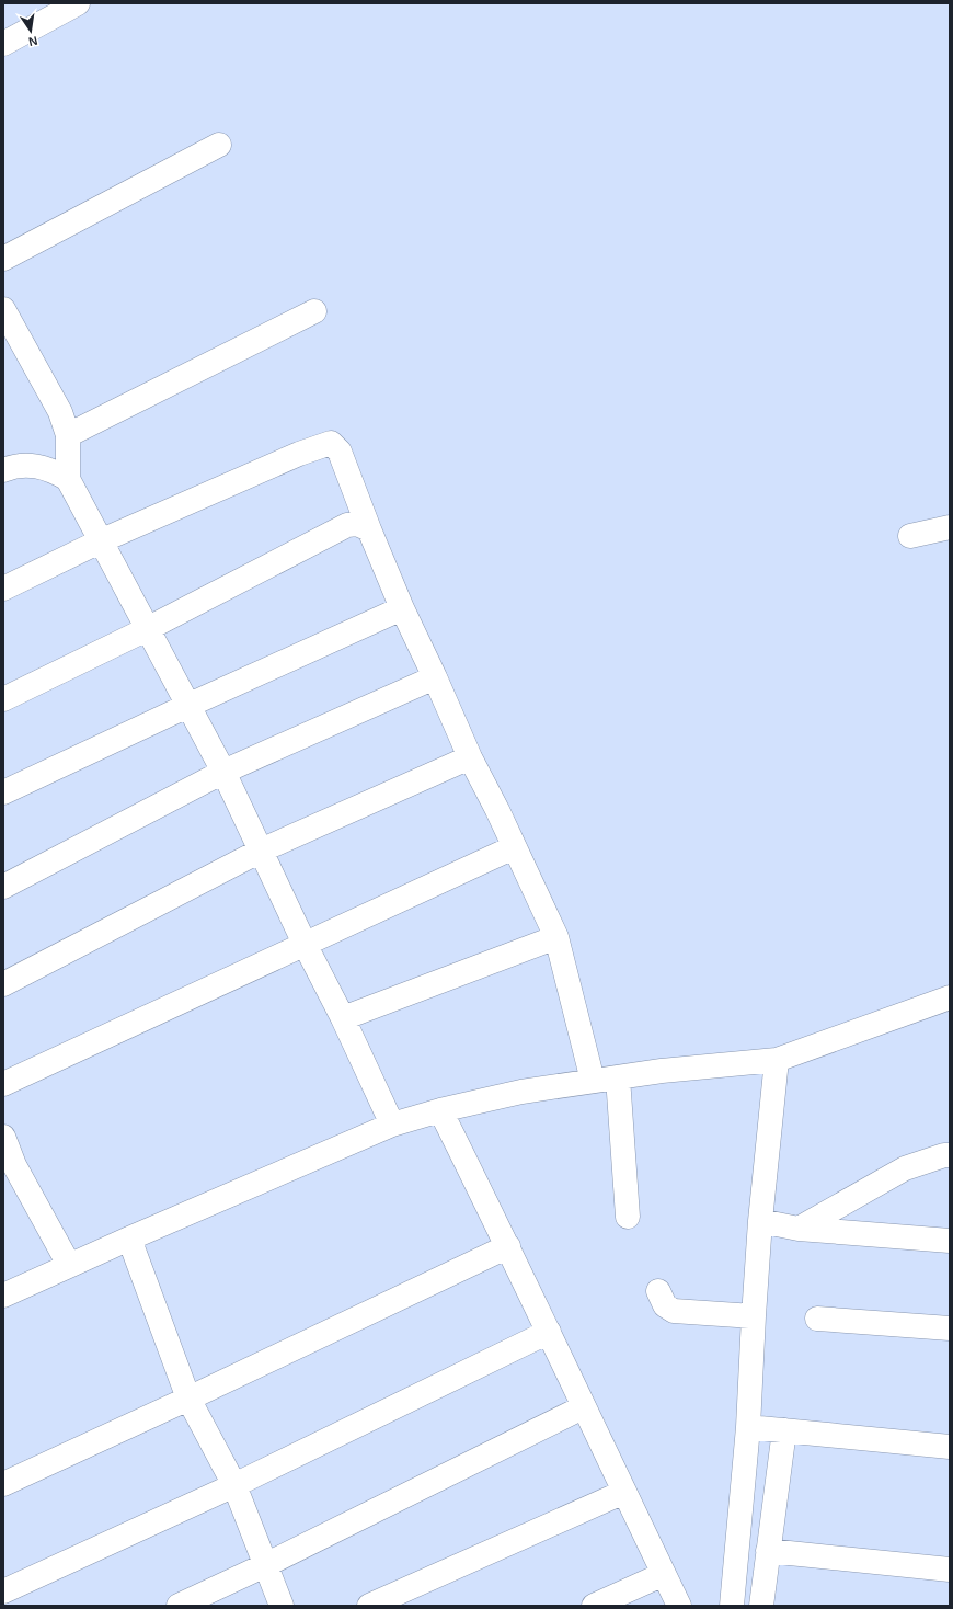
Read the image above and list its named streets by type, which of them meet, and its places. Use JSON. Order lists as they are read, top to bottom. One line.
{"north":"bottom"}
